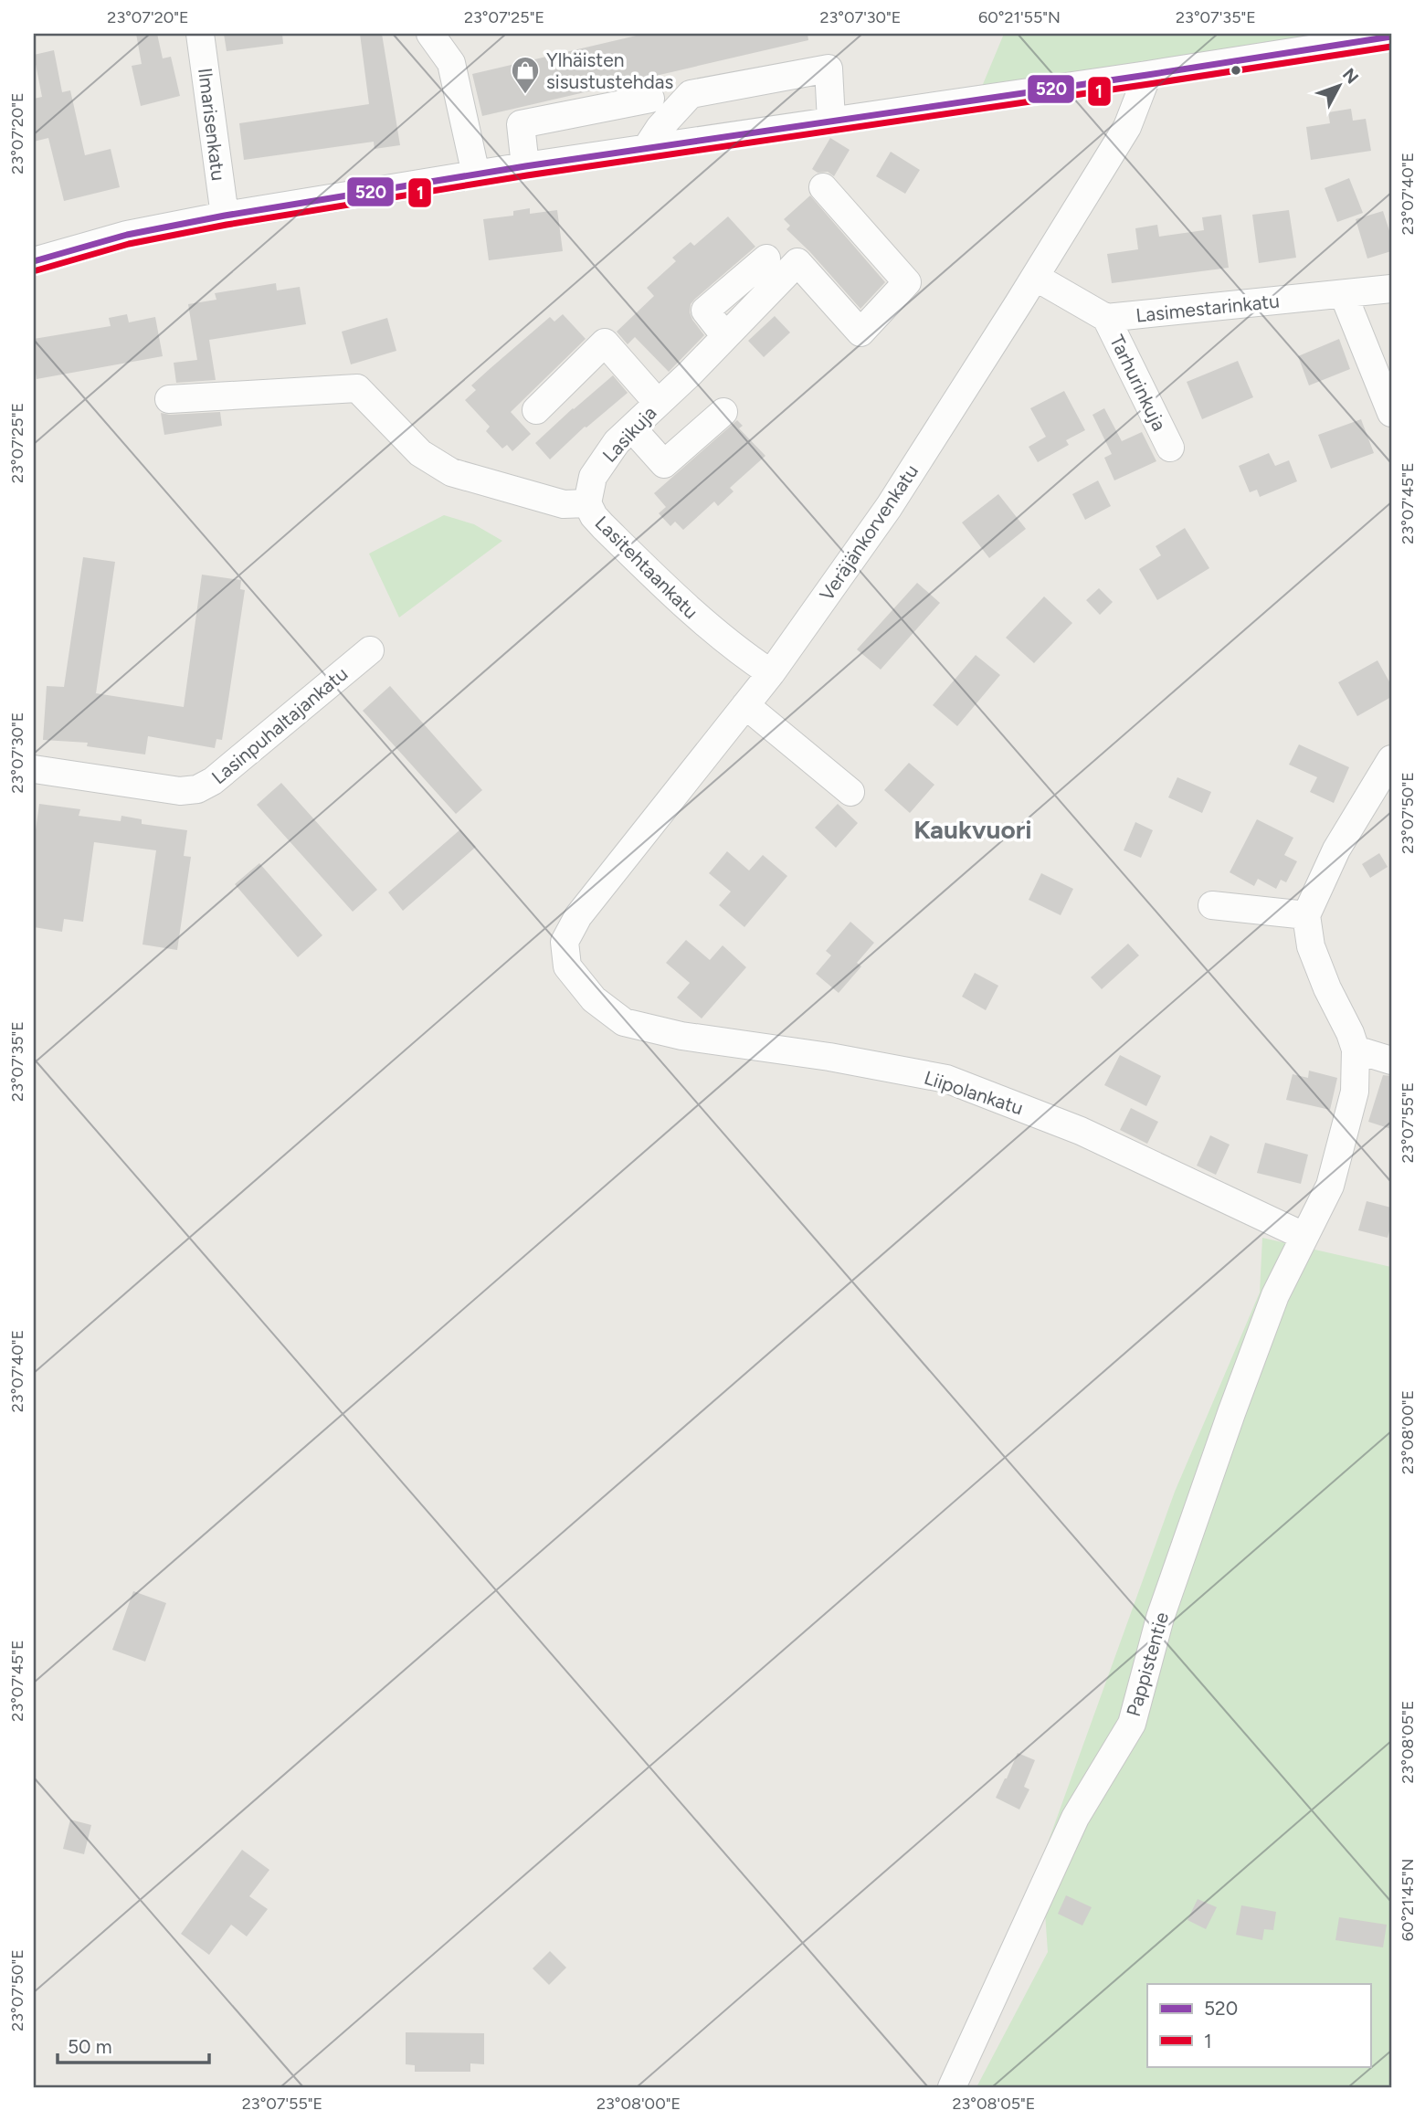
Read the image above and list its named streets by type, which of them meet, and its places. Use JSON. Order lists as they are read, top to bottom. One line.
{"streets":{"street":["Ilmarisenkatu","Lasimestarinkatu","Tarhurinkuja","Lasikuja","Veräjänkorvenkatu","Lasitehtaankatu","Lasinpuhaltajankatu","Liipolankatu","Pappistentie"]},"crossings":[["Lasimestarinkatu","Tarhurinkuja"],["Lasikuja","Lasitehtaankatu"],["Veräjänkorvenkatu","Lasitehtaankatu"],["Veräjänkorvenkatu","Liipolankatu"],["Liipolankatu","Pappistentie"]],"districts":["Kaukvuori"],"places":{"shop":["Ylhäisten sisustustehdas"]},"lines":["transit line 520","transit line 1"],"legend":["520","1"],"scale_bar":"50 m","north":"top right","coordinates":["23°07'20\"E","23°07'25\"E","23°07'30\"E","60°21'55\"N","23°07'35\"E","23°07'40\"E","23°07'45\"E","23°07'50\"E","23°07'55\"E","23°08'00\"E","23°08'05\"E","60°21'45\"N"]}
